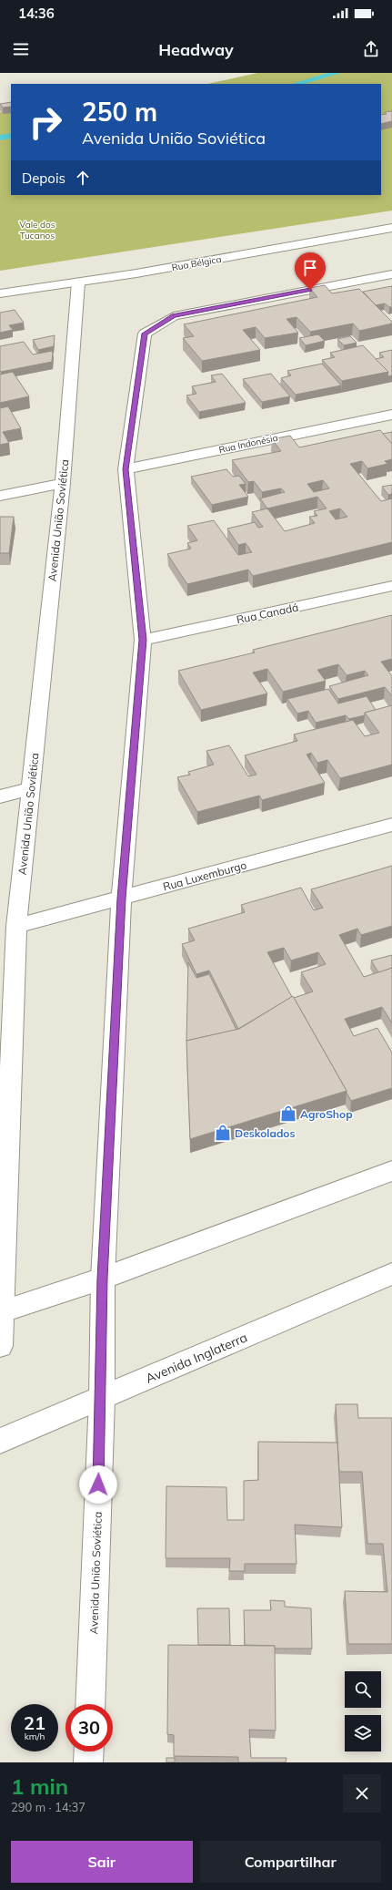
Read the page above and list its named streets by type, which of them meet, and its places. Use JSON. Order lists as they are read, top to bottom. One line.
{"streets":{"street":["Rua Bélgica","Rua Indonésia","Avenida União Soviética","Rua Canadá","Rua Luxemburgo","Avenida Inglaterra"]},"crossings":[["Rua Bélgica","Avenida União Soviética"],["Rua Indonésia","Avenida União Soviética"],["Avenida União Soviética","Rua Canadá"],["Avenida União Soviética","Rua Luxemburgo"],["Avenida União Soviética","Avenida Inglaterra"]],"parks":["Vale dos Tucanos"],"places":{"shop":["AgroShop","Deskolados"]},"page":{"status":"14:36","header":"Headway","turn":["250 m","Avenida União Soviética"],"then":"Depois","speed":"21 km/h","limit":"30","heading":["1 min","290 m · 14:37"],"buttons":["Sair","Compartilhar"]}}
